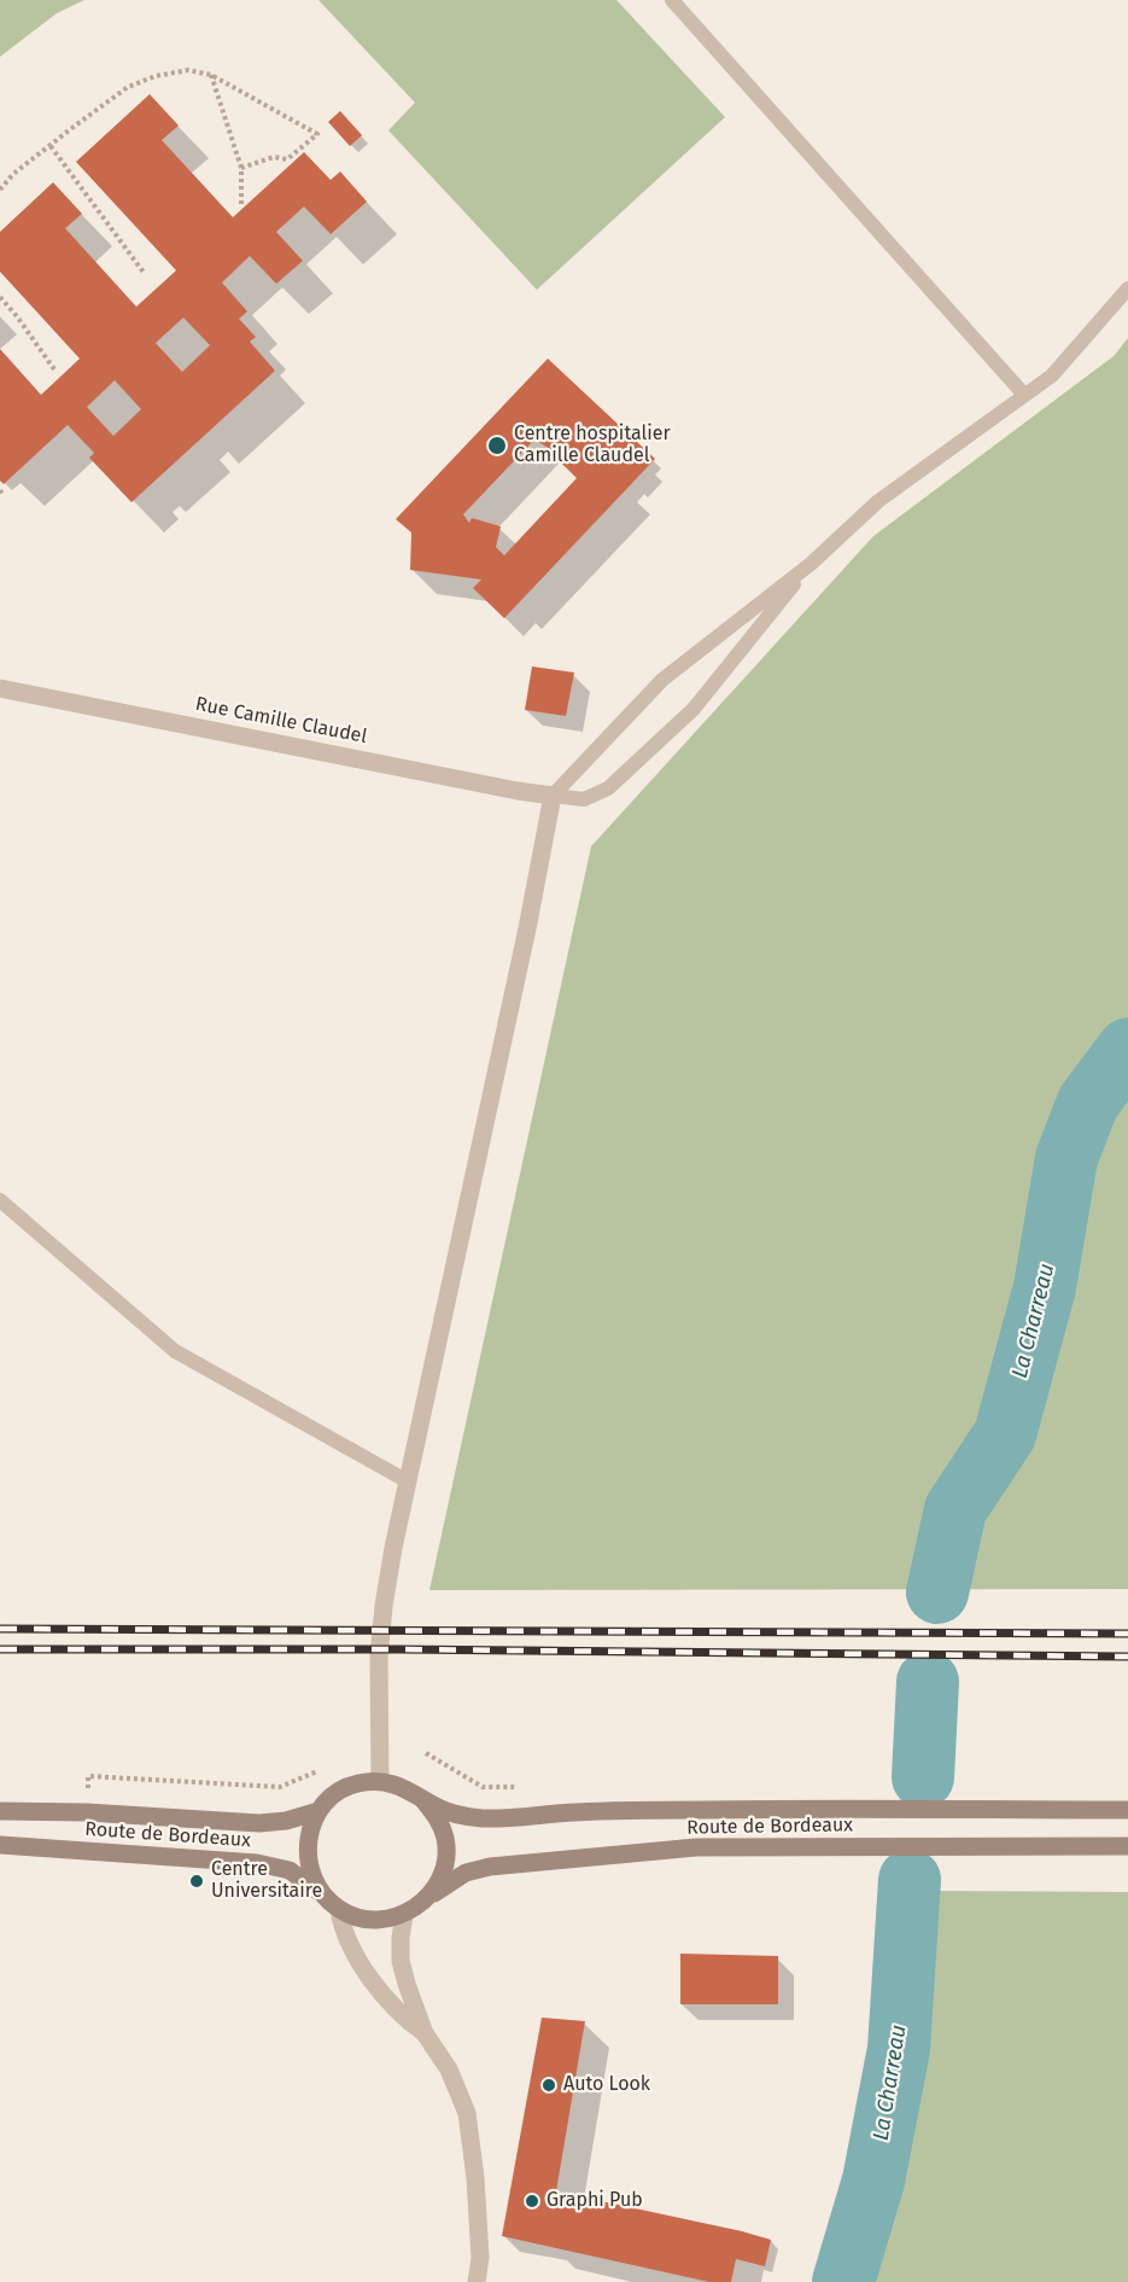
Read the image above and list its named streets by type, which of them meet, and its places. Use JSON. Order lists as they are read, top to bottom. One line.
{"streets":{"main road":["Route de Bordeaux"],"street":["Rue Camille Claudel"]},"water":["La Charreau"],"places":["Centre hospitalier Camille Claudel","Centre Universitaire","Auto Look","Graphi Pub"]}
